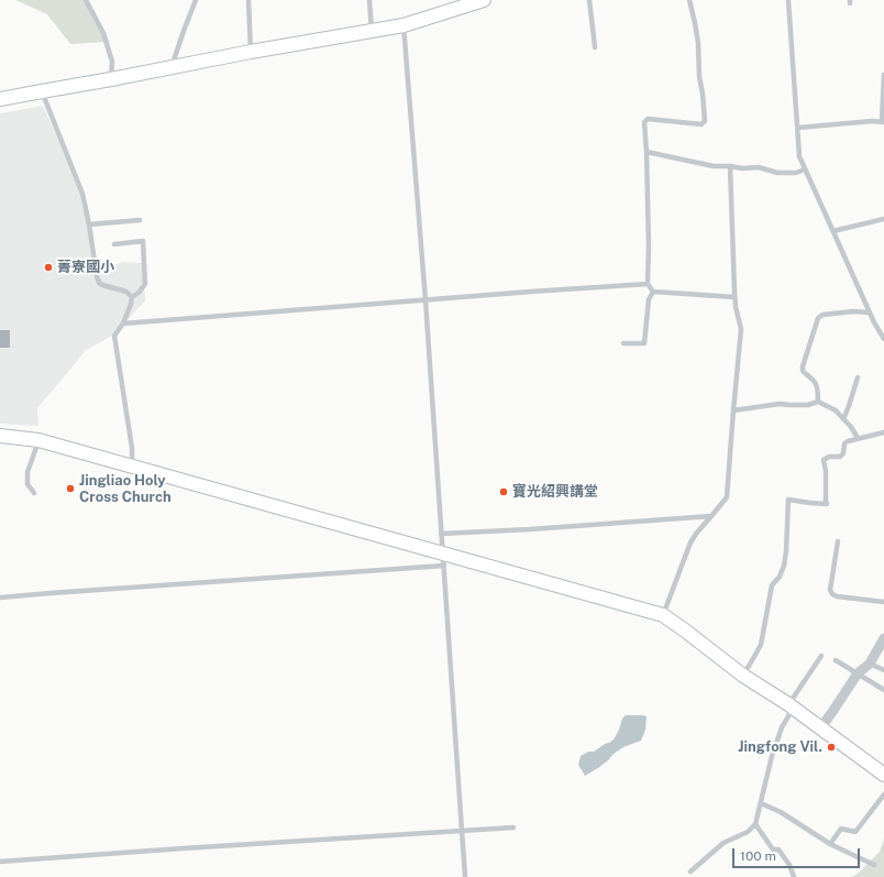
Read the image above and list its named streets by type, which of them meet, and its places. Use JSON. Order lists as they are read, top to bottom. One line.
{"places":["菁寮國小","Jingliao Holy Cross Church","寶光紹興講堂","Jingfong Vil."],"scale_bar":"100 m"}
